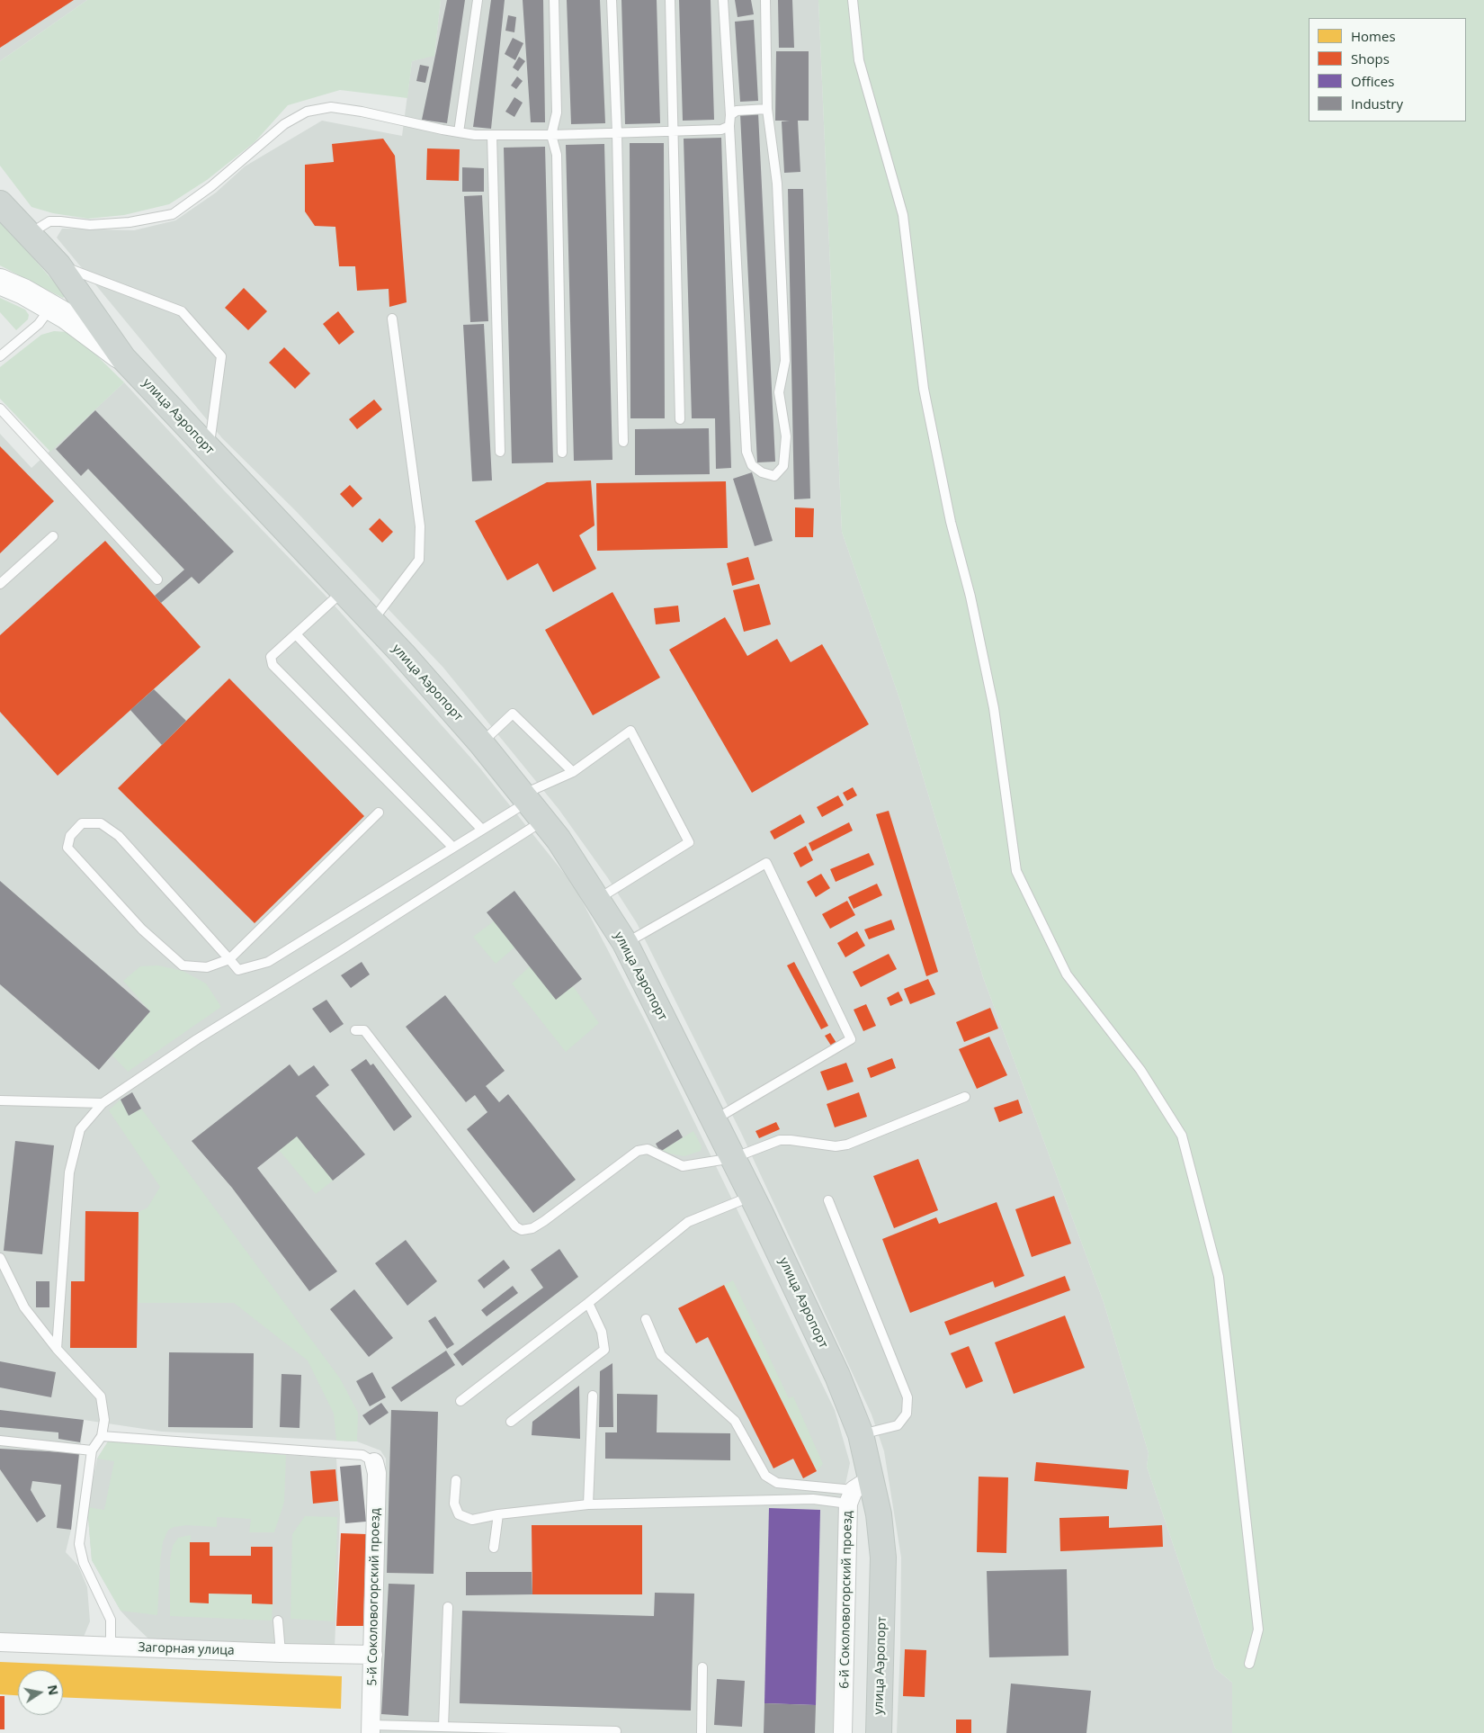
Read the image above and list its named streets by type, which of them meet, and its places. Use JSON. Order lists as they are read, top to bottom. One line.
{"streets":{"main road":["улица Аэропорт"],"street":["5-й Соколовогорский проезд","6-й Соколовогорский проезд","Загорная улица"]},"crossings":[["улица Аэропорт","6-й Соколовогорский проезд"],["5-й Соколовогорский проезд","Загорная улица"]],"legend":["Homes","Shops","Offices","Industry"],"north":"right"}
